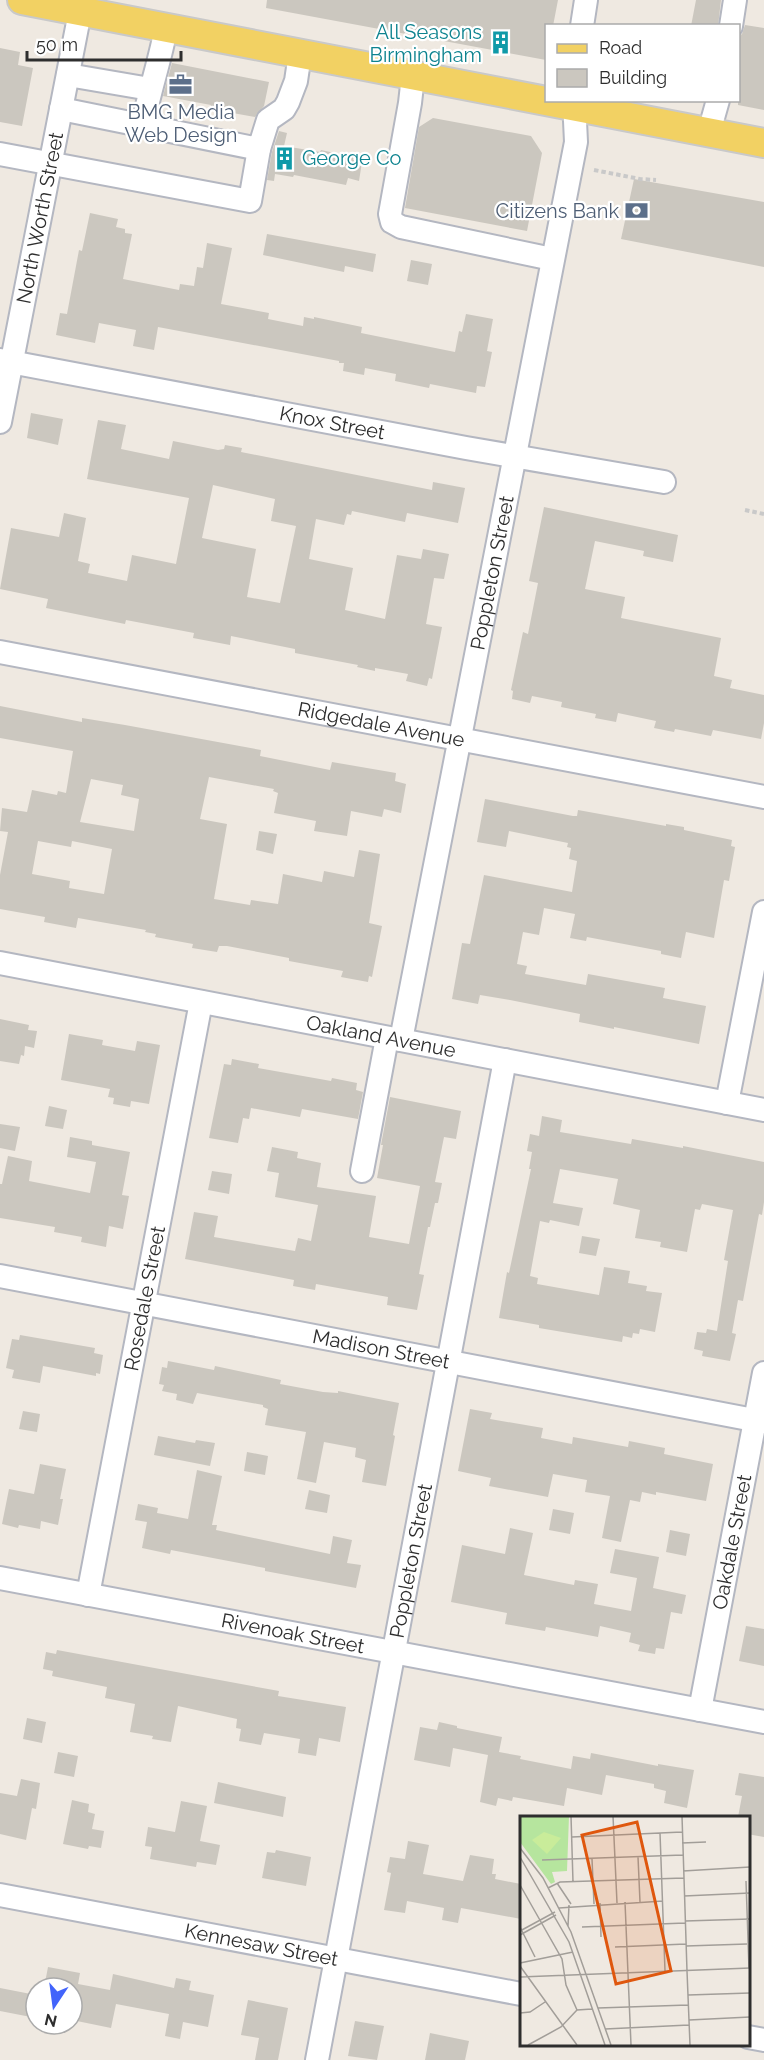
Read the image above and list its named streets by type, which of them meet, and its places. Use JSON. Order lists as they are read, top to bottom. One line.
{"streets":{"street":["North Worth Street","Knox Street","Poppleton Street","Ridgedale Avenue","Oakland Avenue","Rosedale Street","Madison Street","Oakdale Street","Rivenoak Street","Kennesaw Street"]},"crossings":[["North Worth Street","Knox Street"],["Knox Street","Poppleton Street"],["Poppleton Street","Ridgedale Avenue"],["Poppleton Street","Oakland Avenue"],["Poppleton Street","Madison Street"],["Poppleton Street","Rivenoak Street"],["Poppleton Street","Kennesaw Street"],["Oakland Avenue","Rosedale Street"],["Rosedale Street","Madison Street"],["Rosedale Street","Rivenoak Street"],["Madison Street","Oakdale Street"],["Oakdale Street","Rivenoak Street"]],"places":{"building":["All Seasons Birmingham","George Co"],"office":["BMG Media Web Design"],"bank":["Citizens Bank"]},"legend":["Road","Building"],"scale_bar":"50 m","north":"bottom"}
